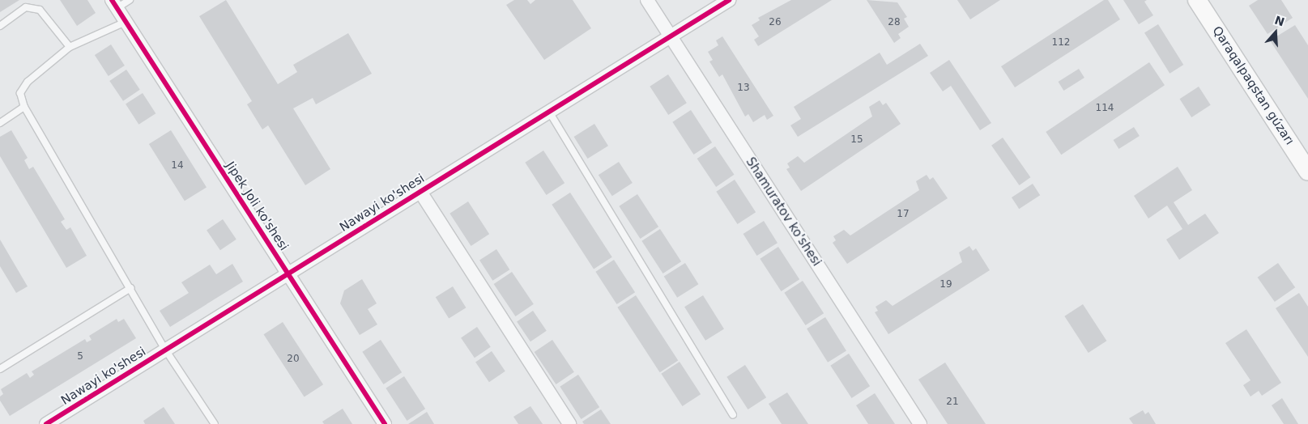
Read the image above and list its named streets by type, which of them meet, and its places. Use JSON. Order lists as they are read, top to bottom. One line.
{"streets":{"street":["Qaraqalpaqstan gúzarı","Nawayi ko'shesi","Jipek Joli ko'shesi","Shamuratov ko'shesi"]},"crossings":[["Nawayi ko'shesi","Jipek Joli ko'shesi"],["Nawayi ko'shesi","Shamuratov ko'shesi"]],"house_numbers":["26","28","112","13","114","15","14","17","19","5","20","21"],"north":"top"}
